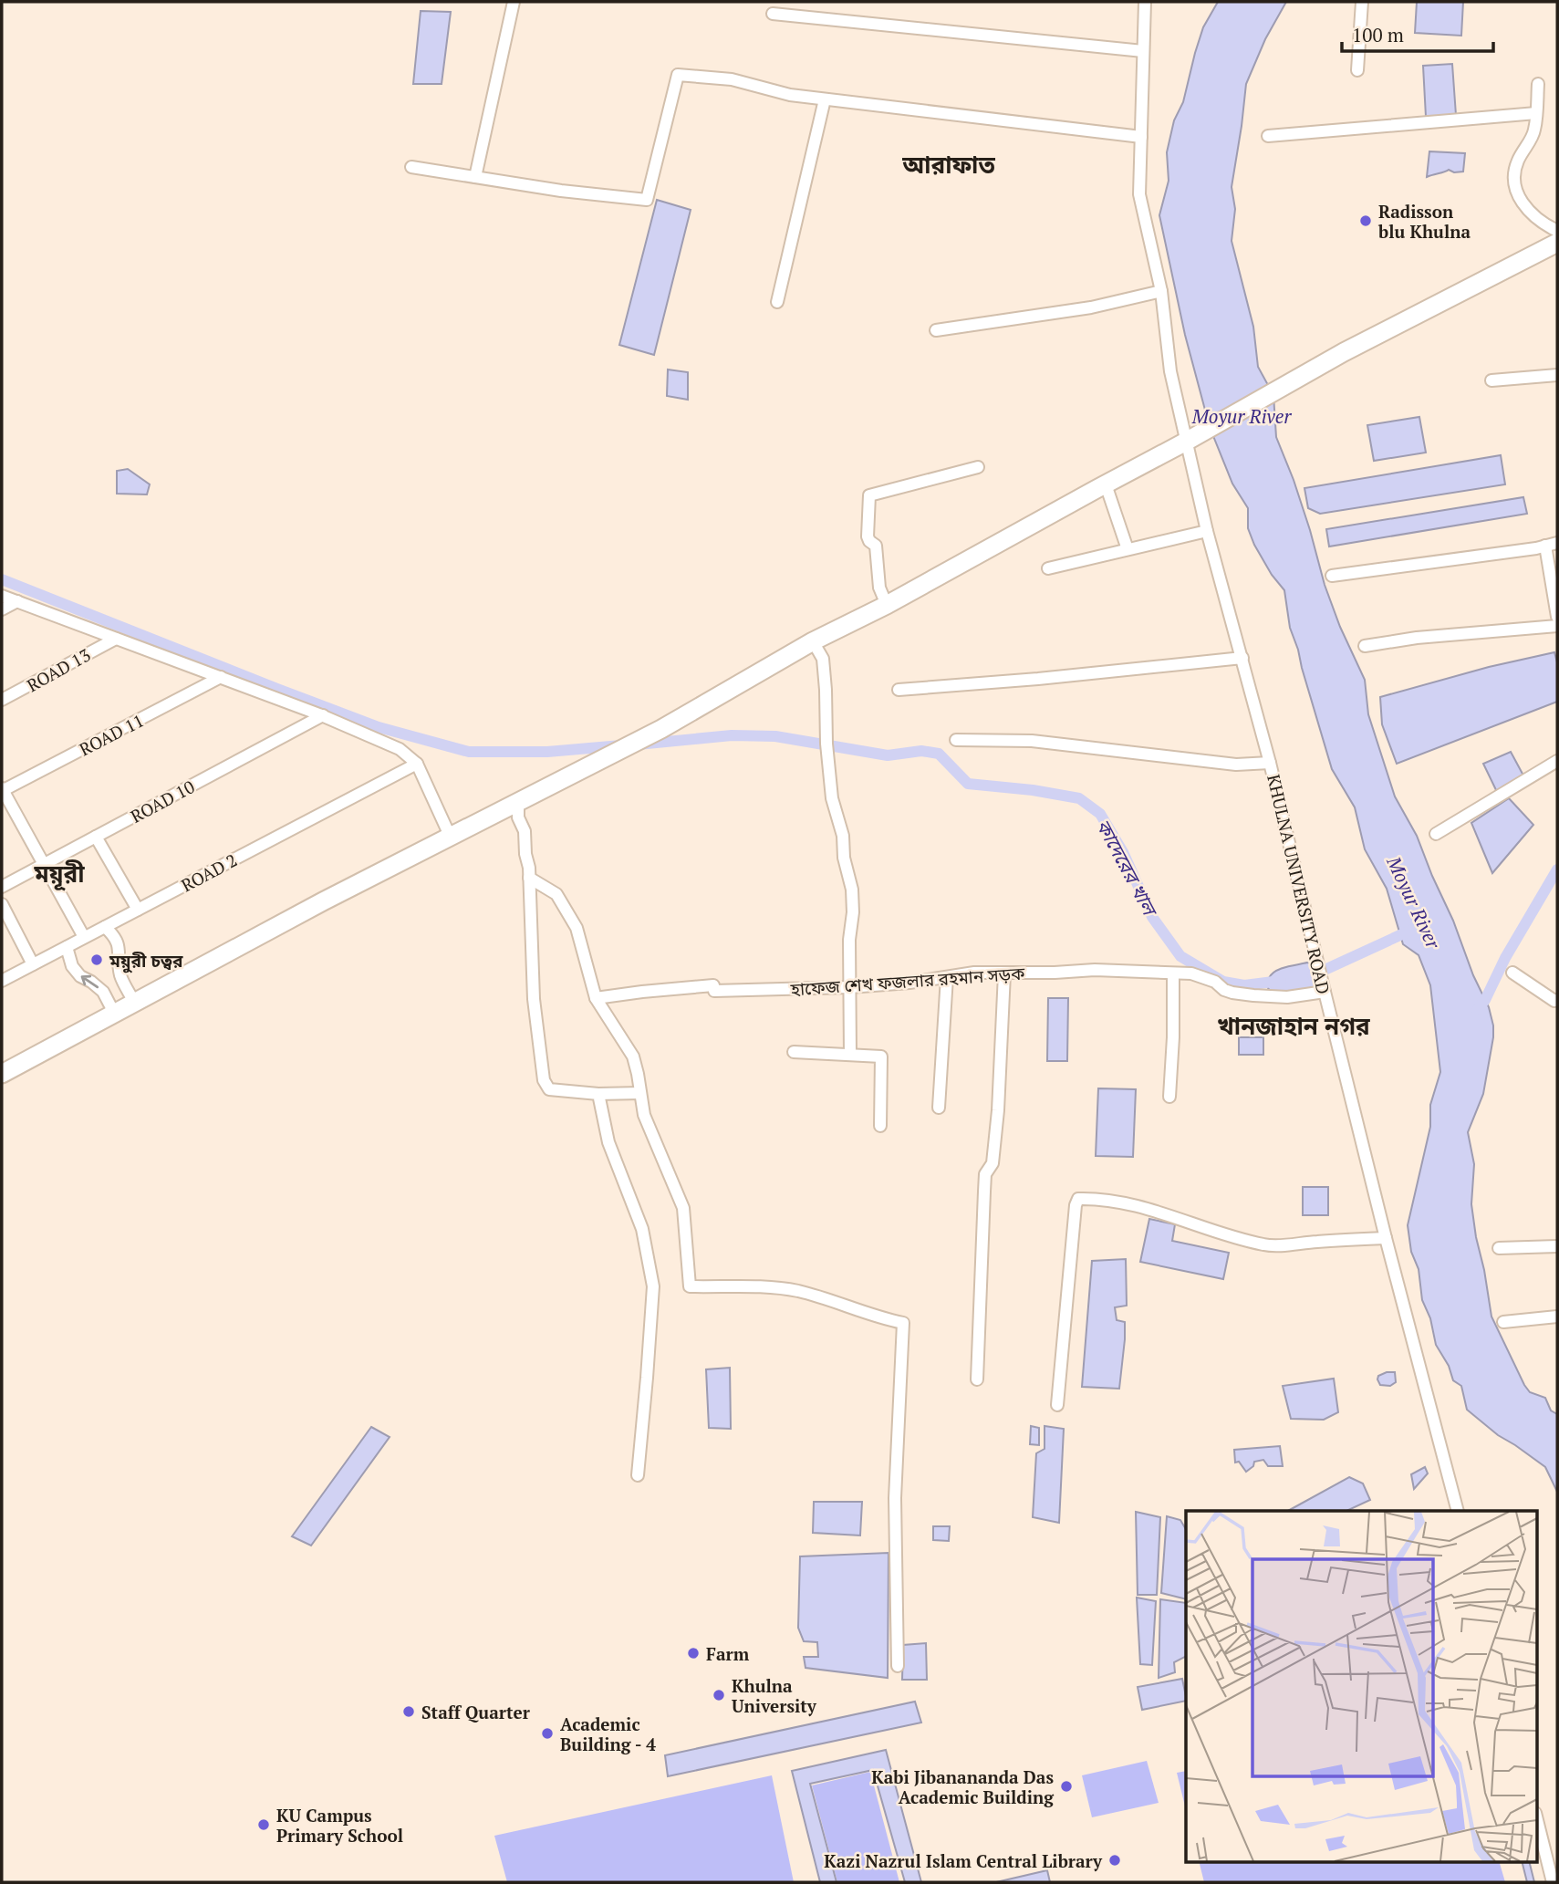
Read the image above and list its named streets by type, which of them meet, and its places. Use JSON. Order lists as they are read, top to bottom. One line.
{"streets":{"street":["ROAD 13","ROAD 11","ROAD 10","ROAD 2","KHULNA UNIVERSITY ROAD","হাফেজ শেখ ফজলার রহমান সড়ক"]},"crossings":[["KHULNA UNIVERSITY ROAD","হাফেজ শেখ ফজলার রহমান সড়ক"]],"districts":["আরাফাত","ময়ূরী","খানজাহান নগর"],"water":["Moyur River","কাদেরের খাল"],"places":["Radisson blu Khulna","ময়ুরী চত্বর","Farm","Khulna University","Staff Quarter","Academic Building - 4","Kabi Jibanananda Das Academic Building","KU Campus Primary School","Kazi Nazrul Islam Central Library"],"scale_bar":"100 m"}
